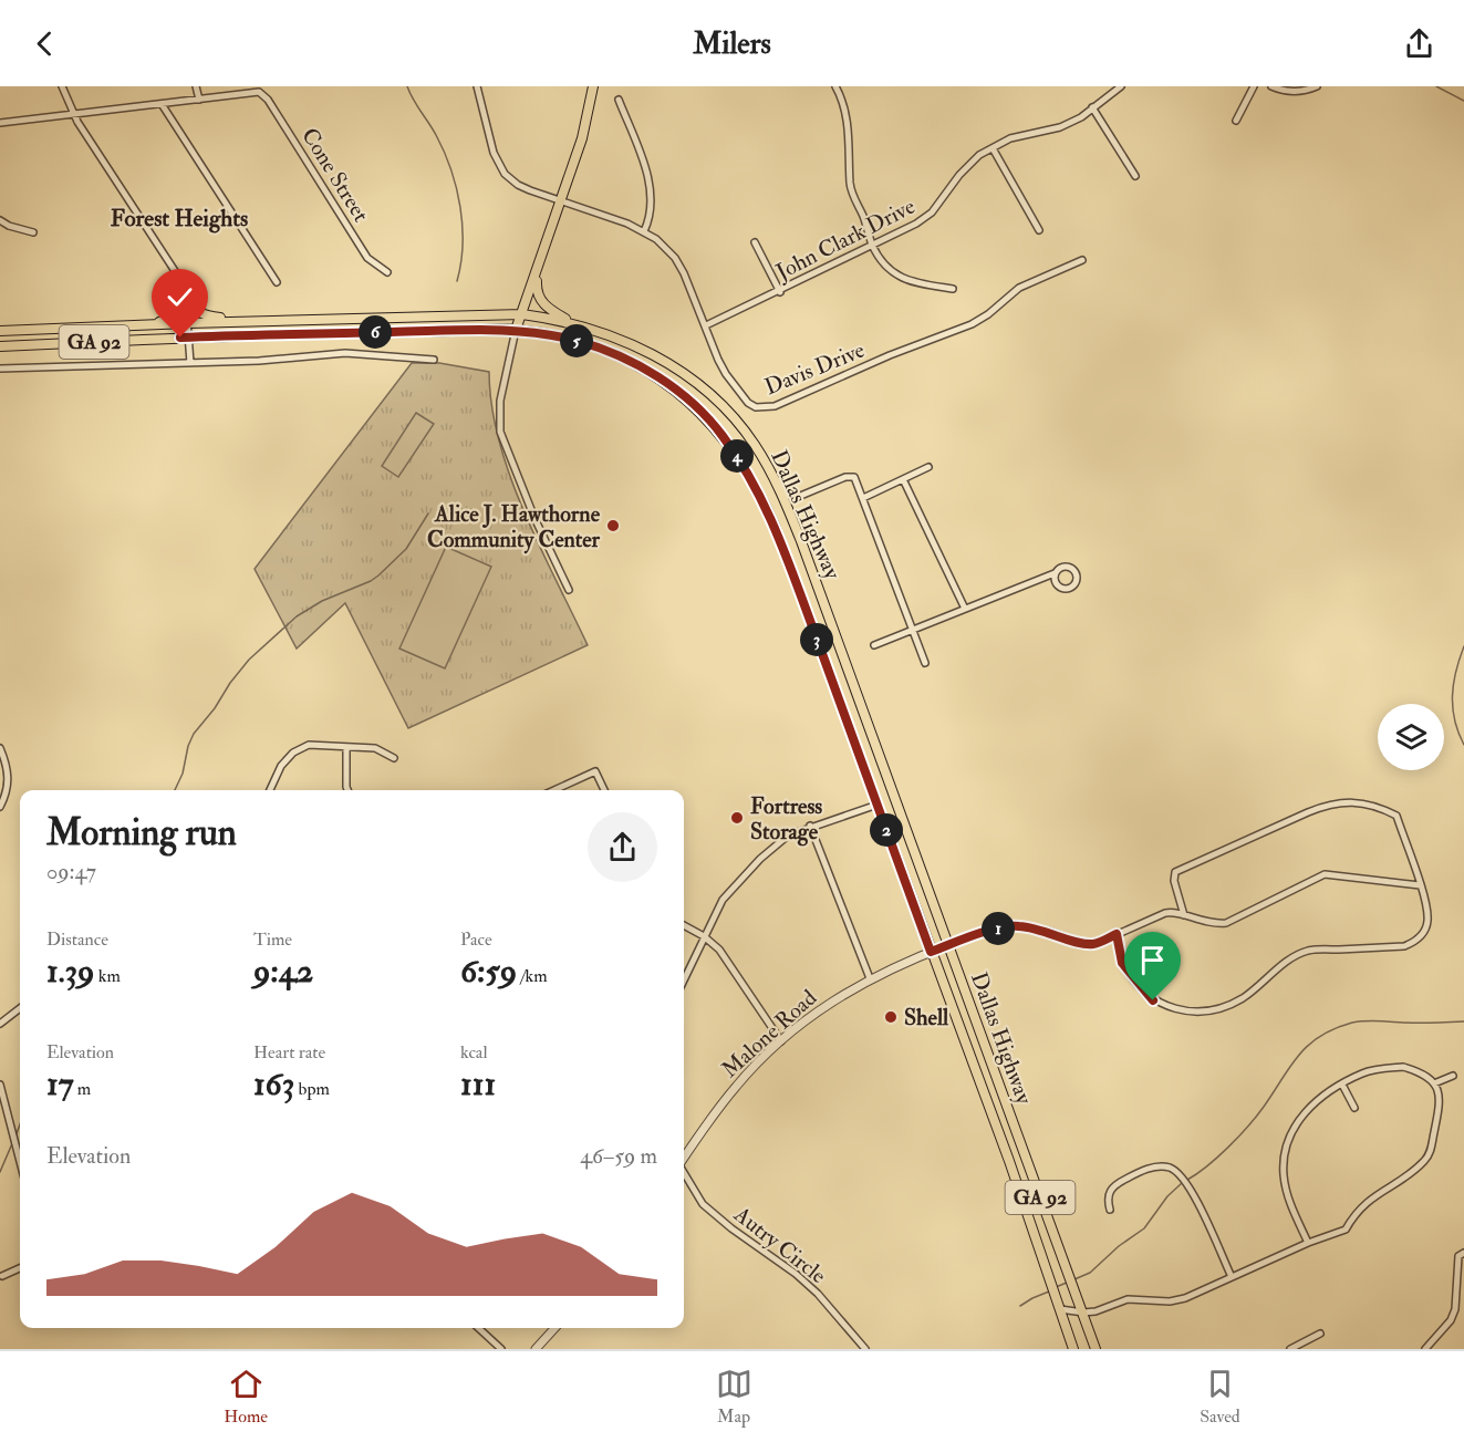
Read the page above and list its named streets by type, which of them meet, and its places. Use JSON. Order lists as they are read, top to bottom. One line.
{"streets":{"main road":["GA 92","Dallas Highway"],"street":["Cone Street","John Clark Drive","Davis Drive","Malone Road","Autry Circle"]},"crossings":[["John Clark Drive","Davis Drive"],["Dallas Highway","Malone Road"]],"districts":["Forest Heights"],"places":["Alice J. Hawthorne Community Center","Fortress Storage","Shell"],"page":{"header":"Milers","pins":["6","5","4","3","2","1"],"heading":["Morning run","09:47"],"stats":[["Distance","1.39 km"],["Time","9:42"],["Pace","6:59 /km"],["Elevation","17 m"],["Heart rate","163 bpm"],["kcal","111"]],"chart":["Elevation","46–59 m"],"tabs":["Home","Map","Saved"]}}
